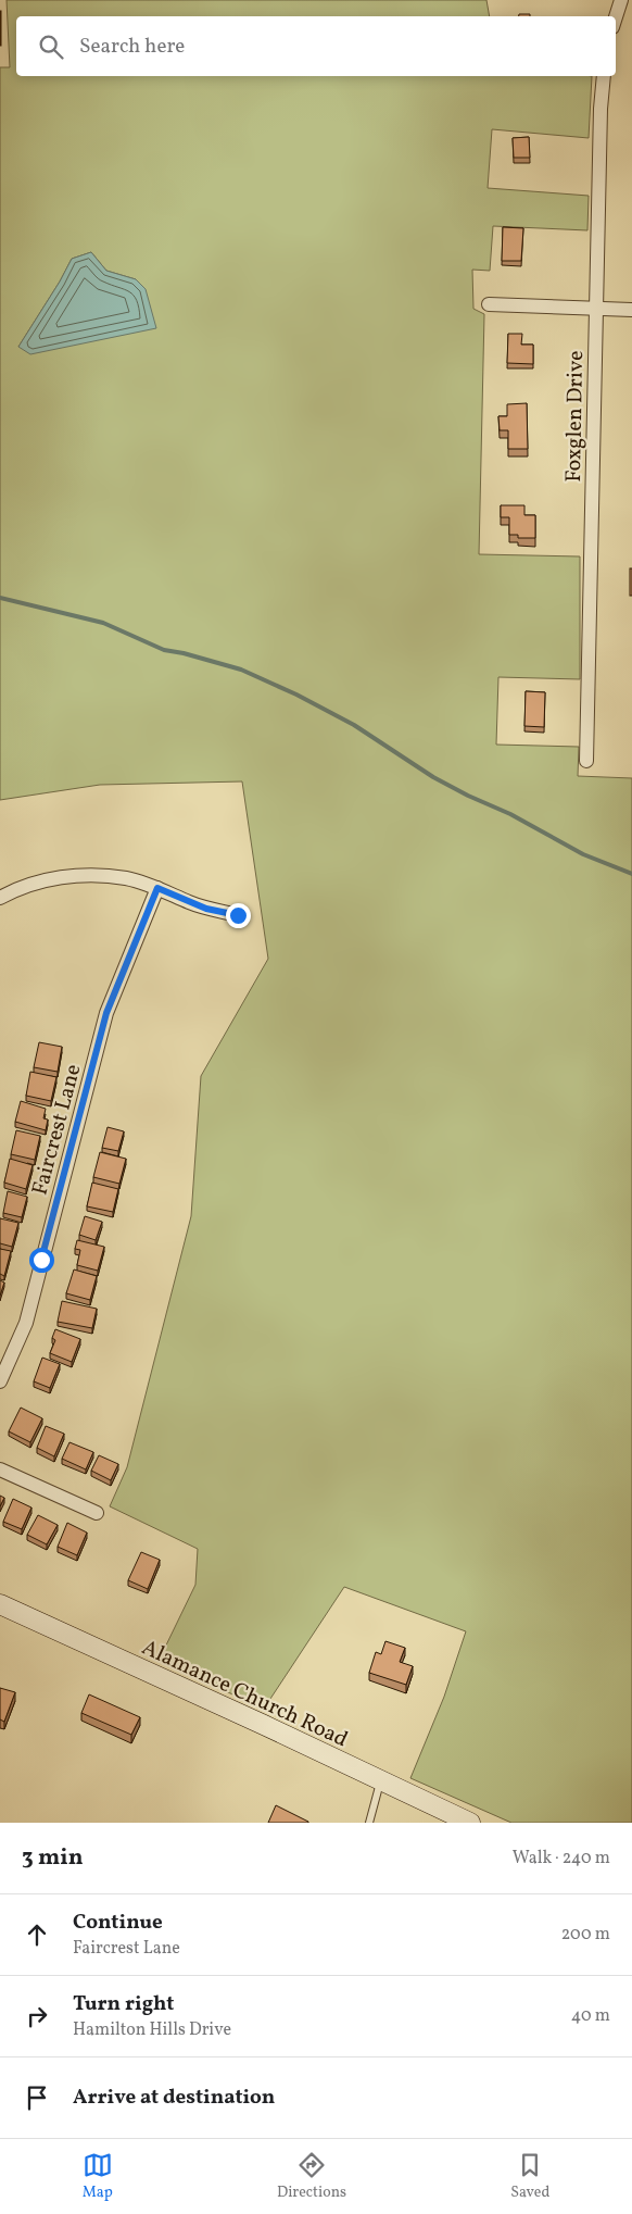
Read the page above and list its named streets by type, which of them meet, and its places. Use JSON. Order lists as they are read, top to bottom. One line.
{"streets":{"main road":["Alamance Church Road"],"street":["Foxglen Drive","Faircrest Lane"]},"page":{"search":"Search here","heading":["3 min","Walk · 240 m"],"list":[["Continue","Faircrest Lane","200 m"],["Turn right","Hamilton Hills Drive","40 m"],"Arrive at destination"],"nav":["Map","Directions","Saved"]}}
